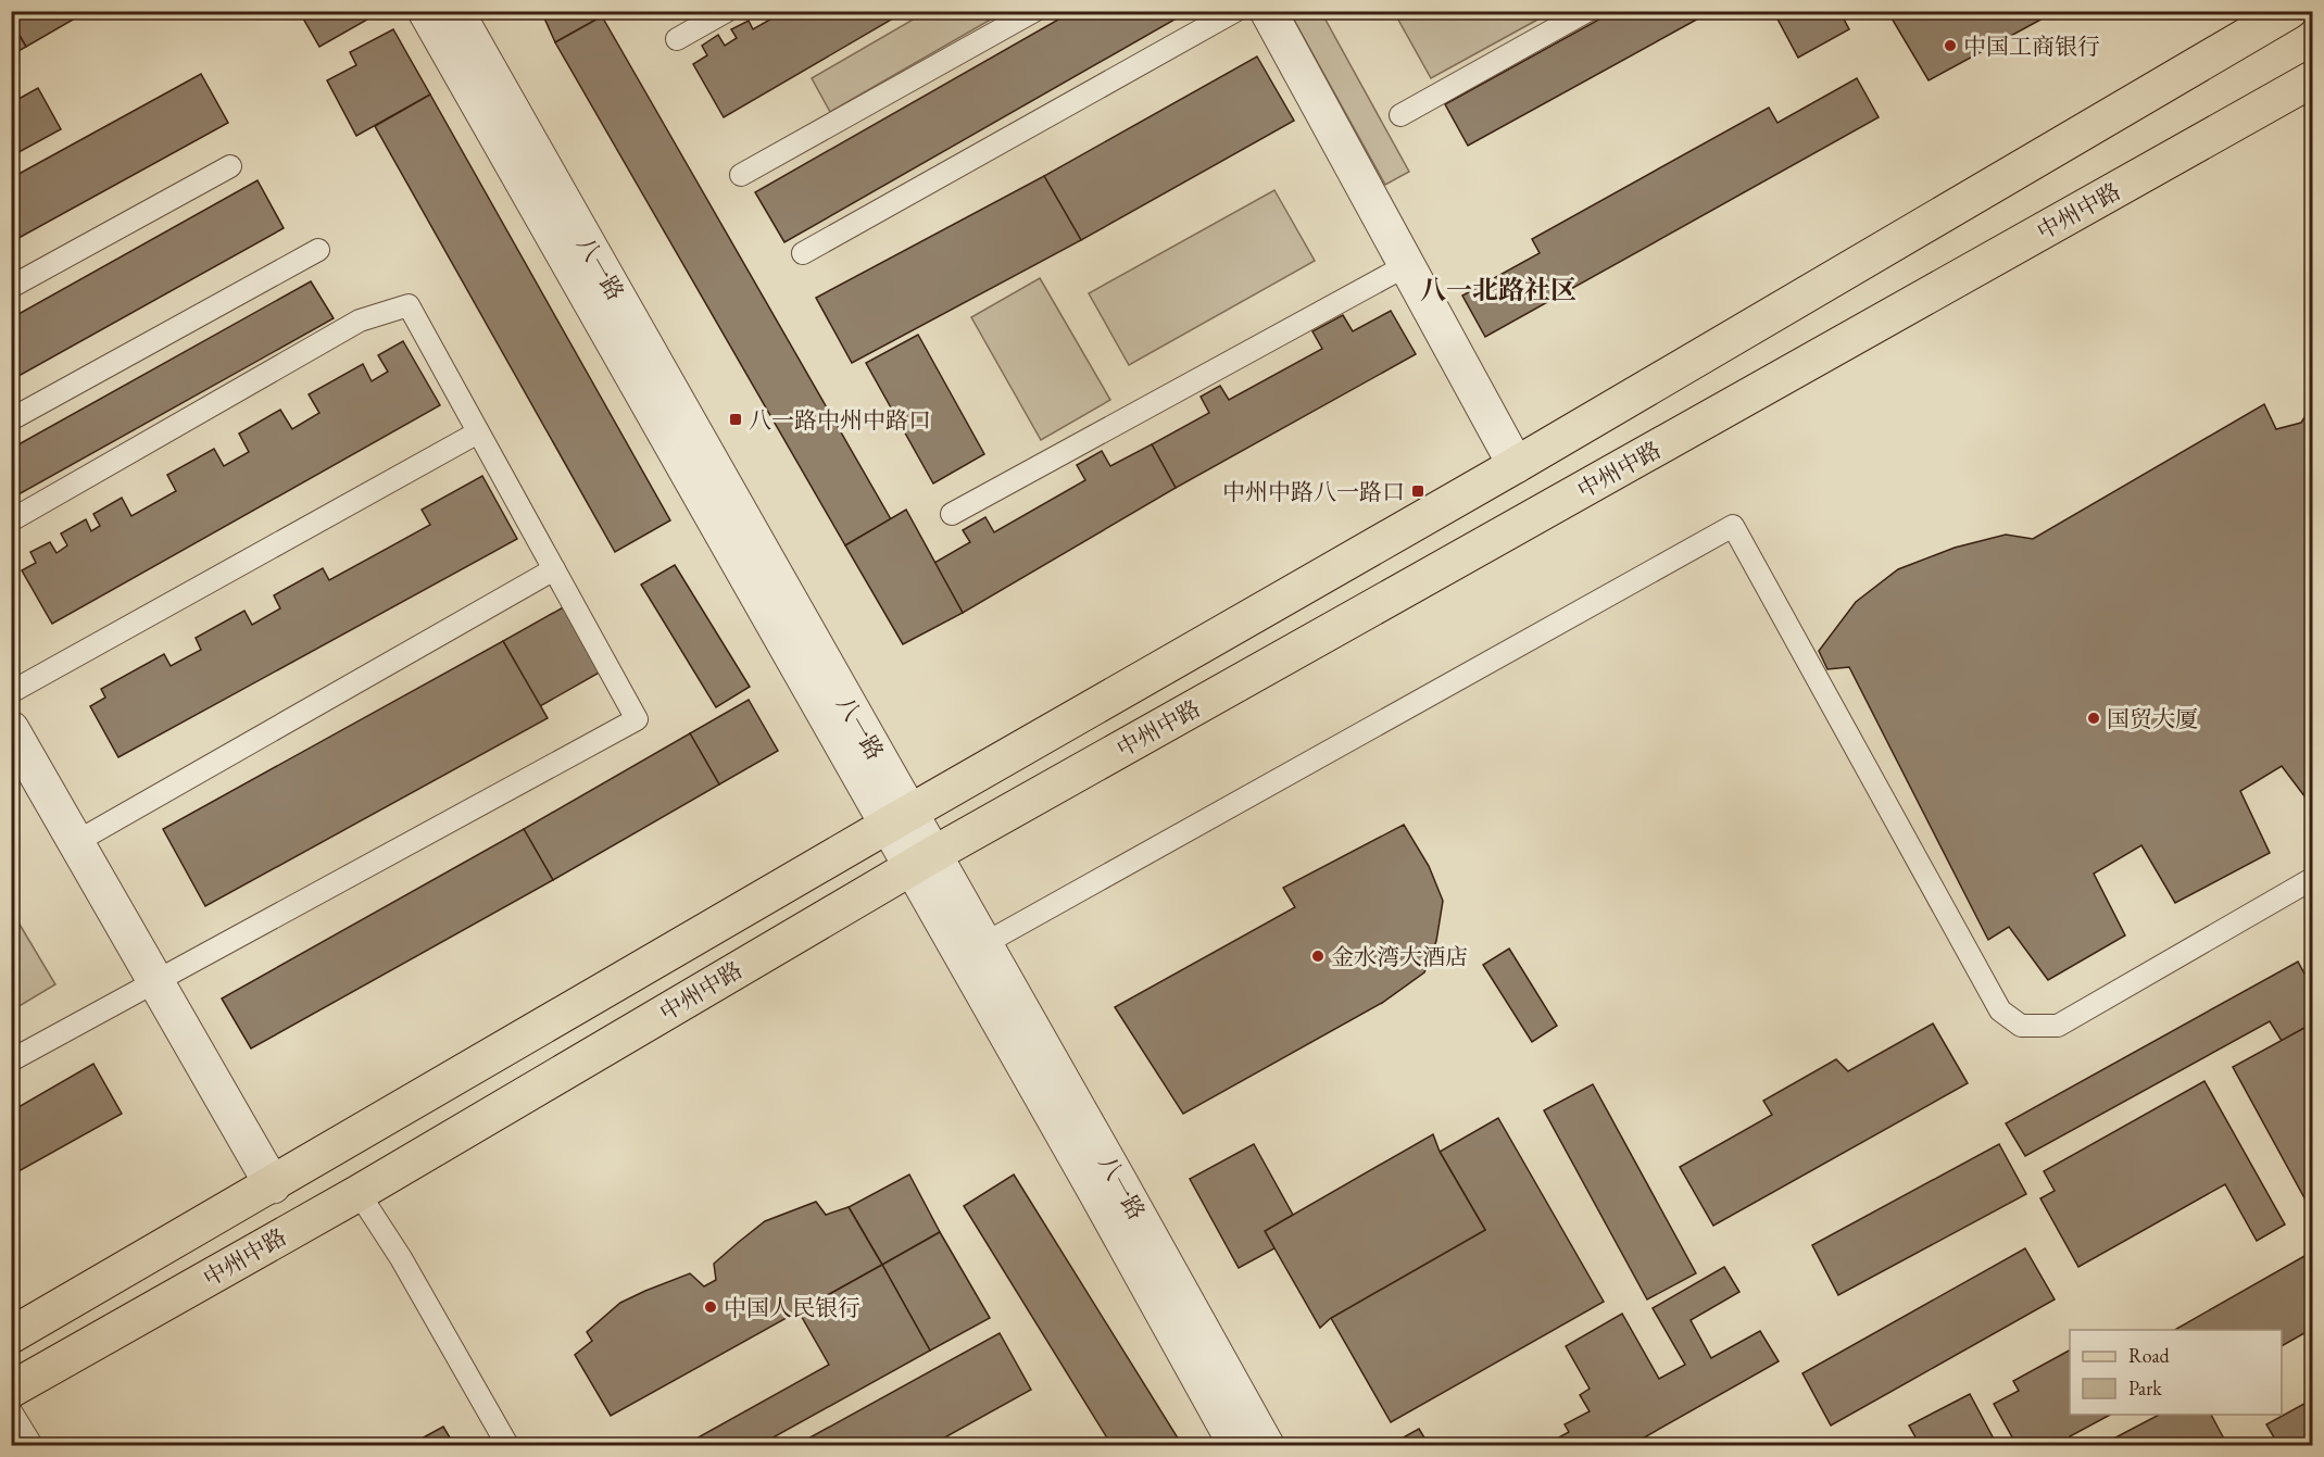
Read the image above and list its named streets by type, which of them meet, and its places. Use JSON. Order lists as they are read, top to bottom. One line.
{"streets":{"main road":["中州中路"],"street":["八一路"]},"crossings":[["中州中路","八一路"]],"districts":["八一北路社区"],"places":{"other":["中国工商银行","国贸大厦","金水湾大酒店","中国人民银行"],"transit":["八一路中州中路口","中州中路八一路口"]},"legend":["Road","Park"]}
